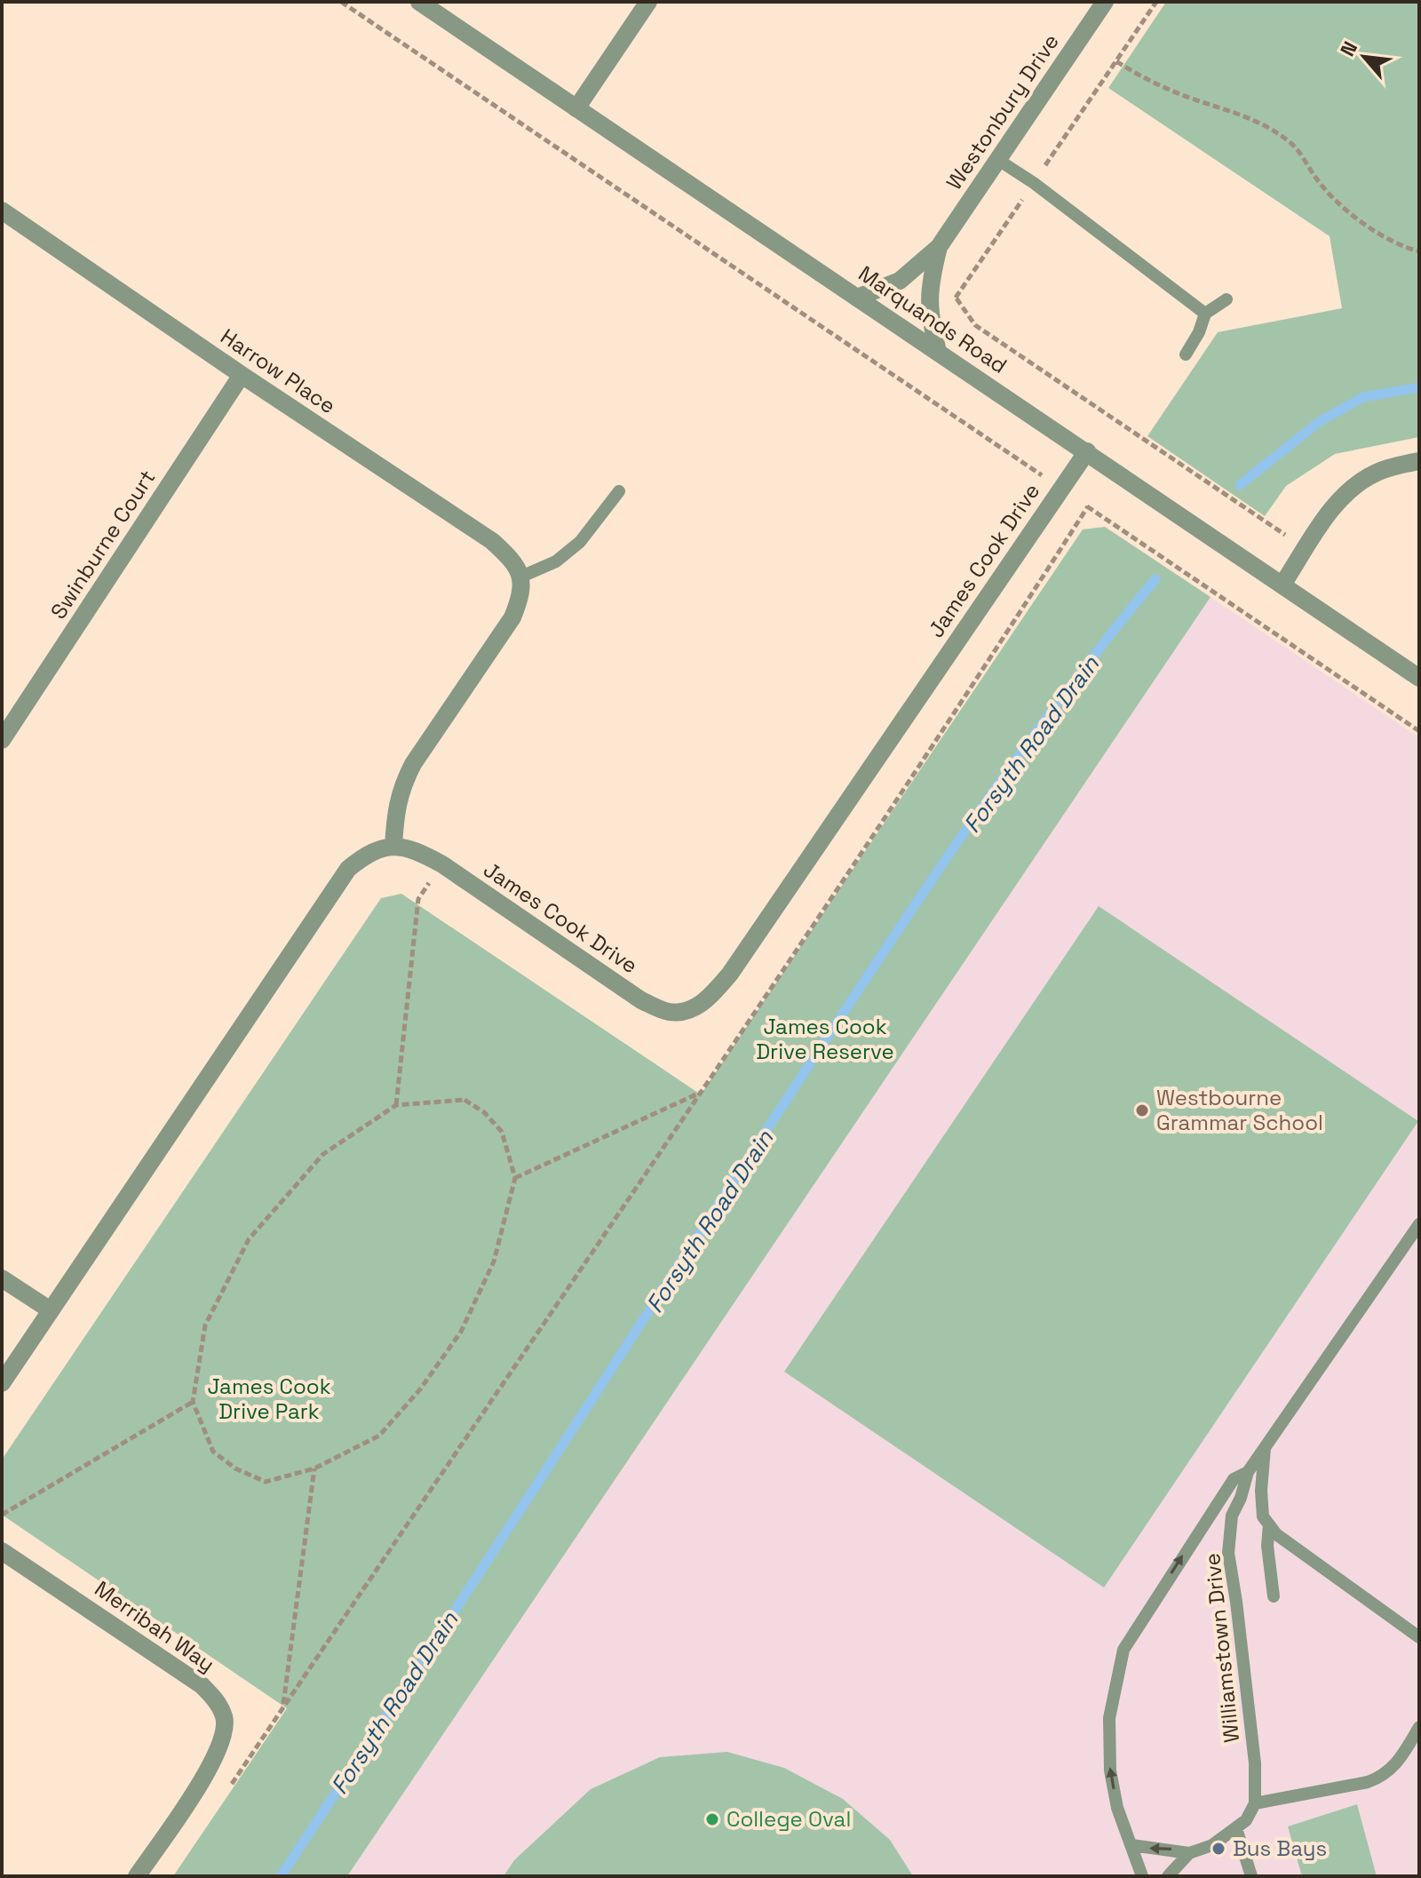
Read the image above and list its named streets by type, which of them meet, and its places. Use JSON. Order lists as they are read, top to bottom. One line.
{"streets":{"street":["Westonbury Drive","Marquands Road","Harrow Place","Swinburne Court","James Cook Drive","Merribah Way"],"lane":["Williamstown Drive"]},"crossings":[["Westonbury Drive","Marquands Road"],["Marquands Road","James Cook Drive"],["Harrow Place","Swinburne Court"]],"water":["Forsyth Road Drain"],"parks":["James Cook Drive Reserve","James Cook Drive Park"],"places":["Westbourne Grammar School","College Oval","Bus Bays"],"north":"top left"}
